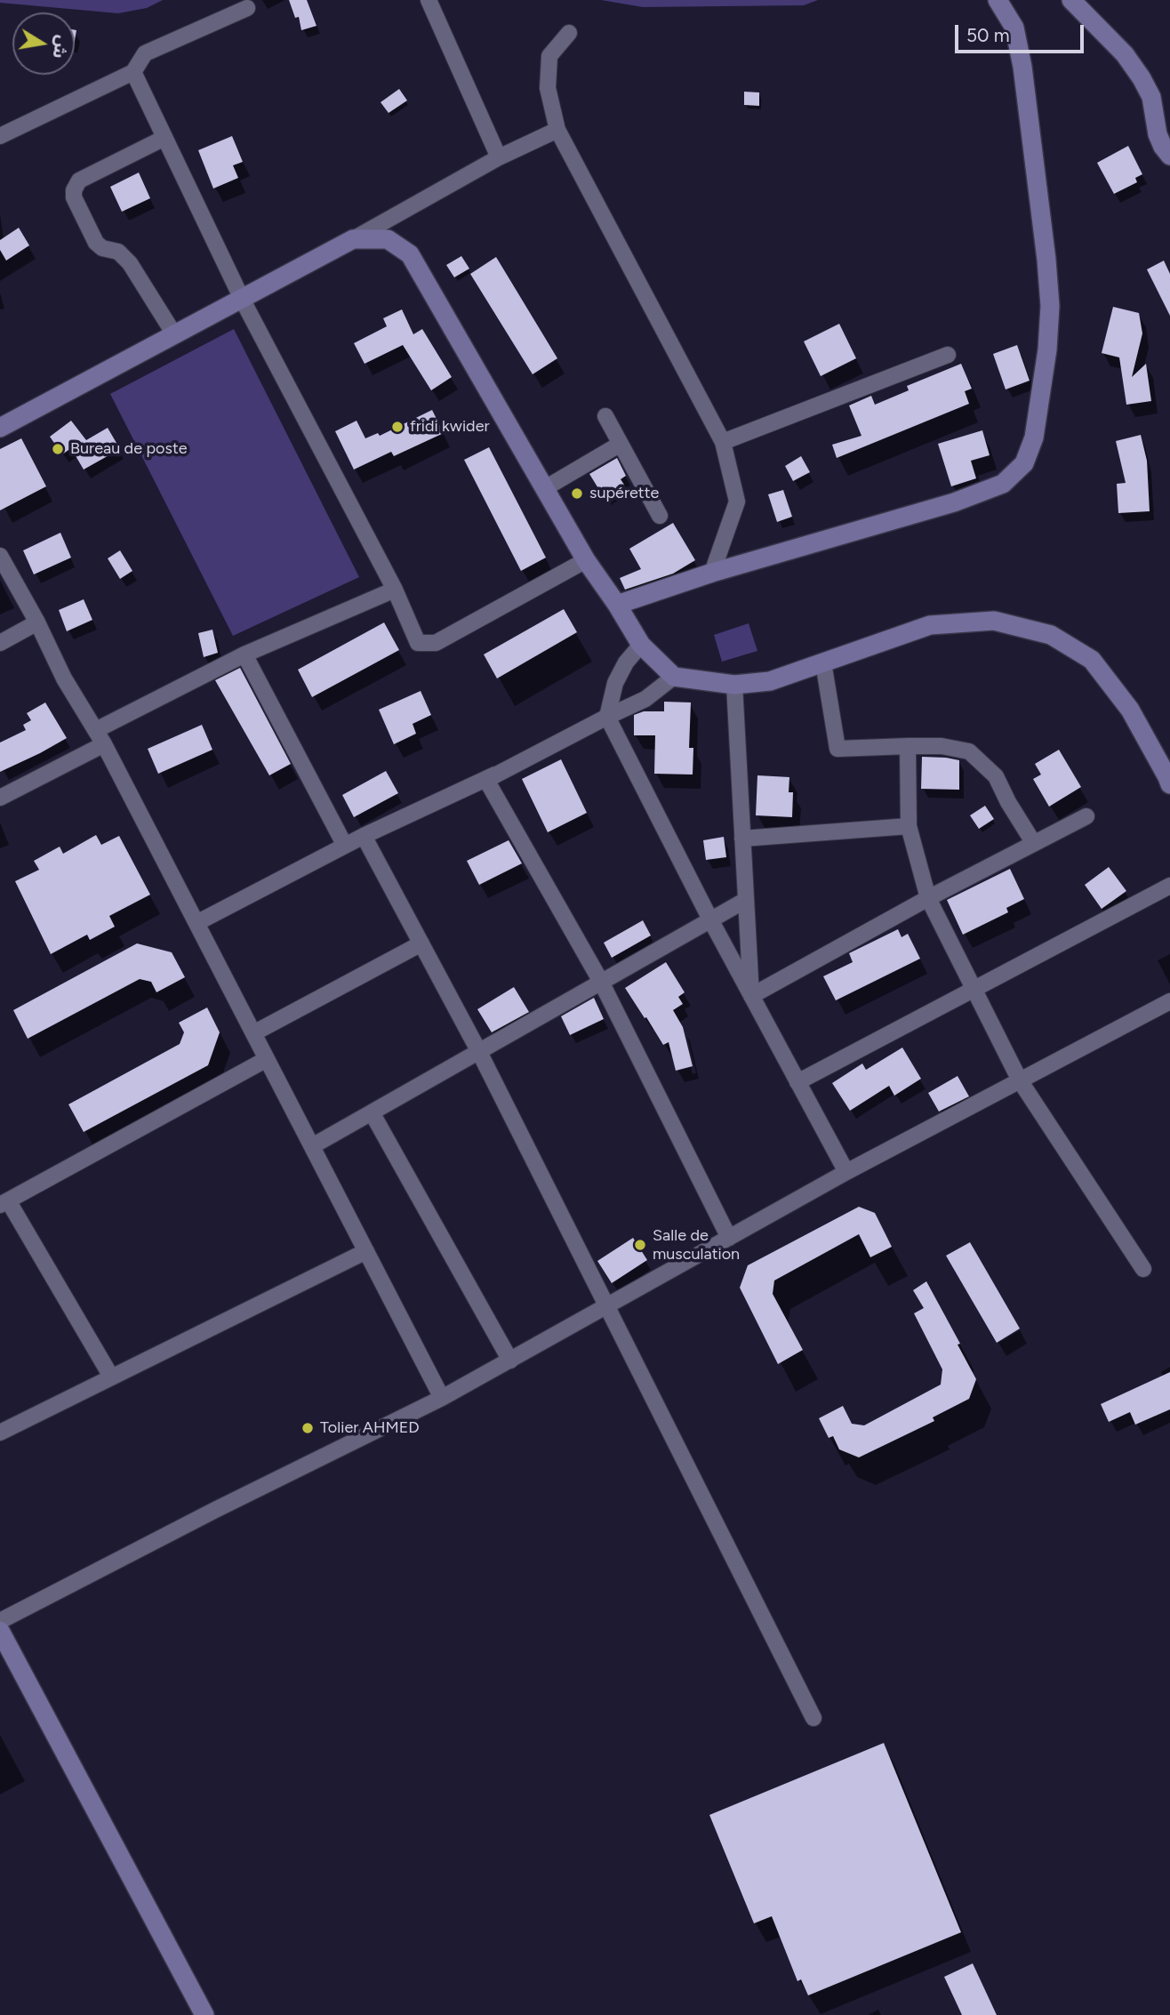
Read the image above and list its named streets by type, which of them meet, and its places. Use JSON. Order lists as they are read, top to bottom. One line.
{"places":["fridi kwider","Bureau de poste","supérette","Salle de musculation","Tolier AHMED"],"scale_bar":"50 m","north":"right"}
